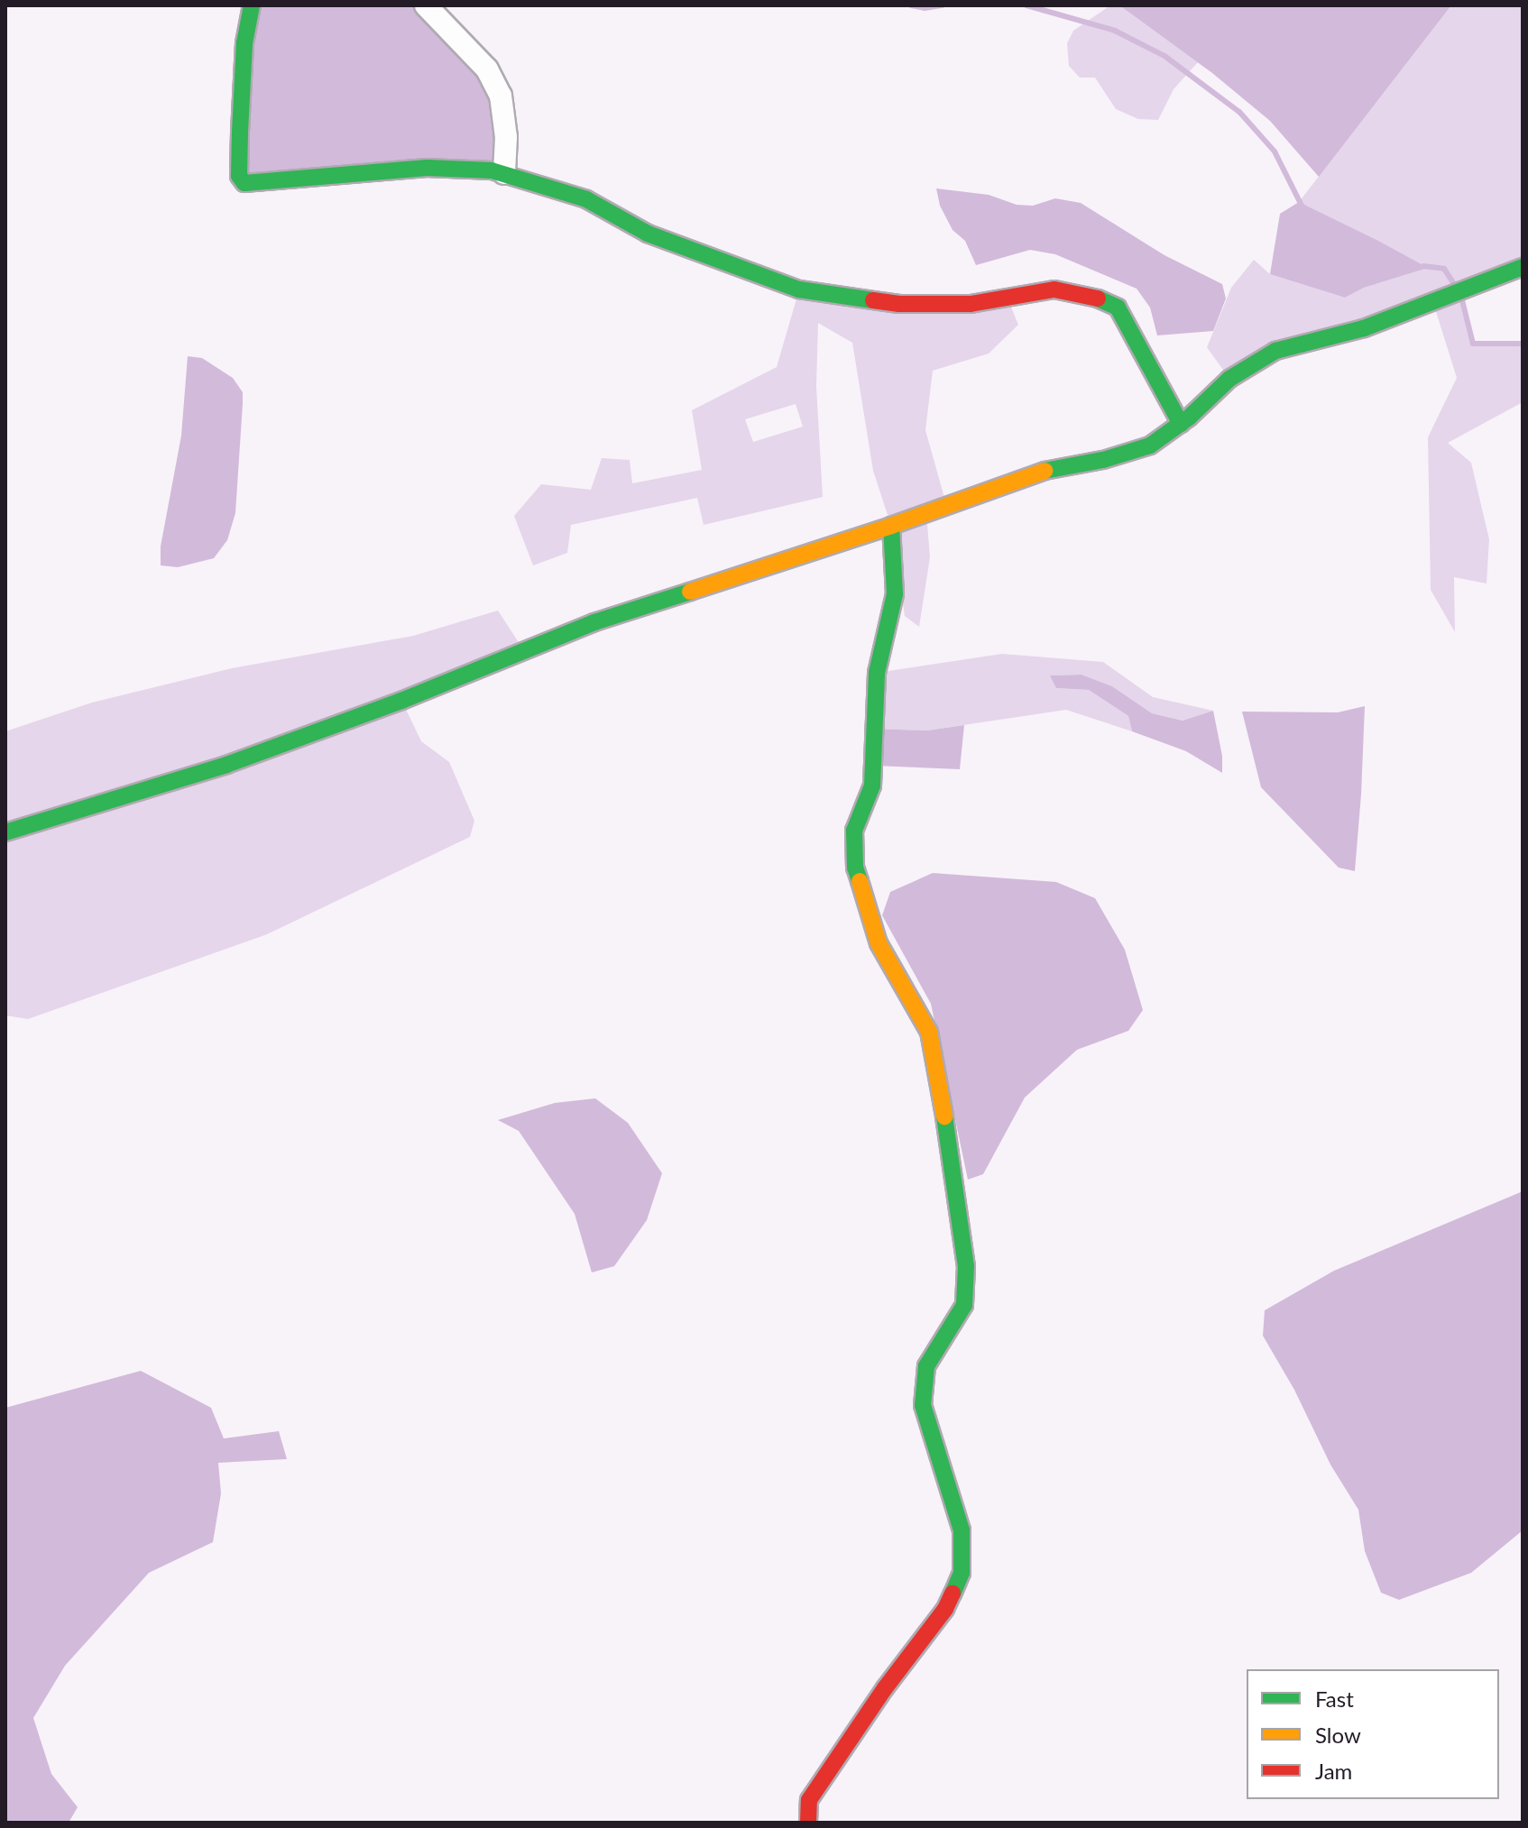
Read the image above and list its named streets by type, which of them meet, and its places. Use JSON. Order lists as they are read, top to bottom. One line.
{"legend":["Fast","Slow","Jam"]}
